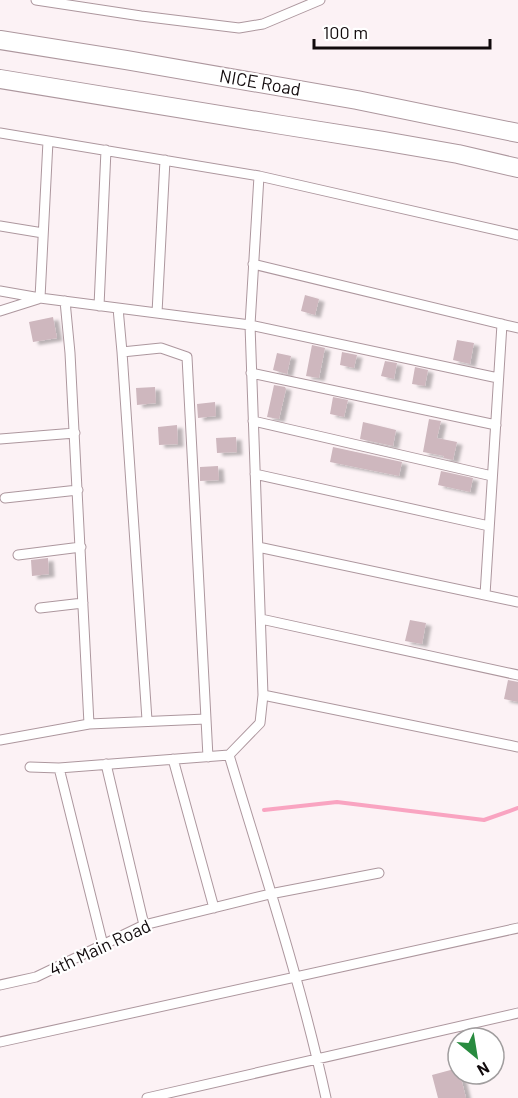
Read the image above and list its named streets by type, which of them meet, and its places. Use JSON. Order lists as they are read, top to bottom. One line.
{"streets":{"highway":["NICE Road"],"street":["4th Main Road"]},"scale_bar":"100 m","north":"bottom right"}
